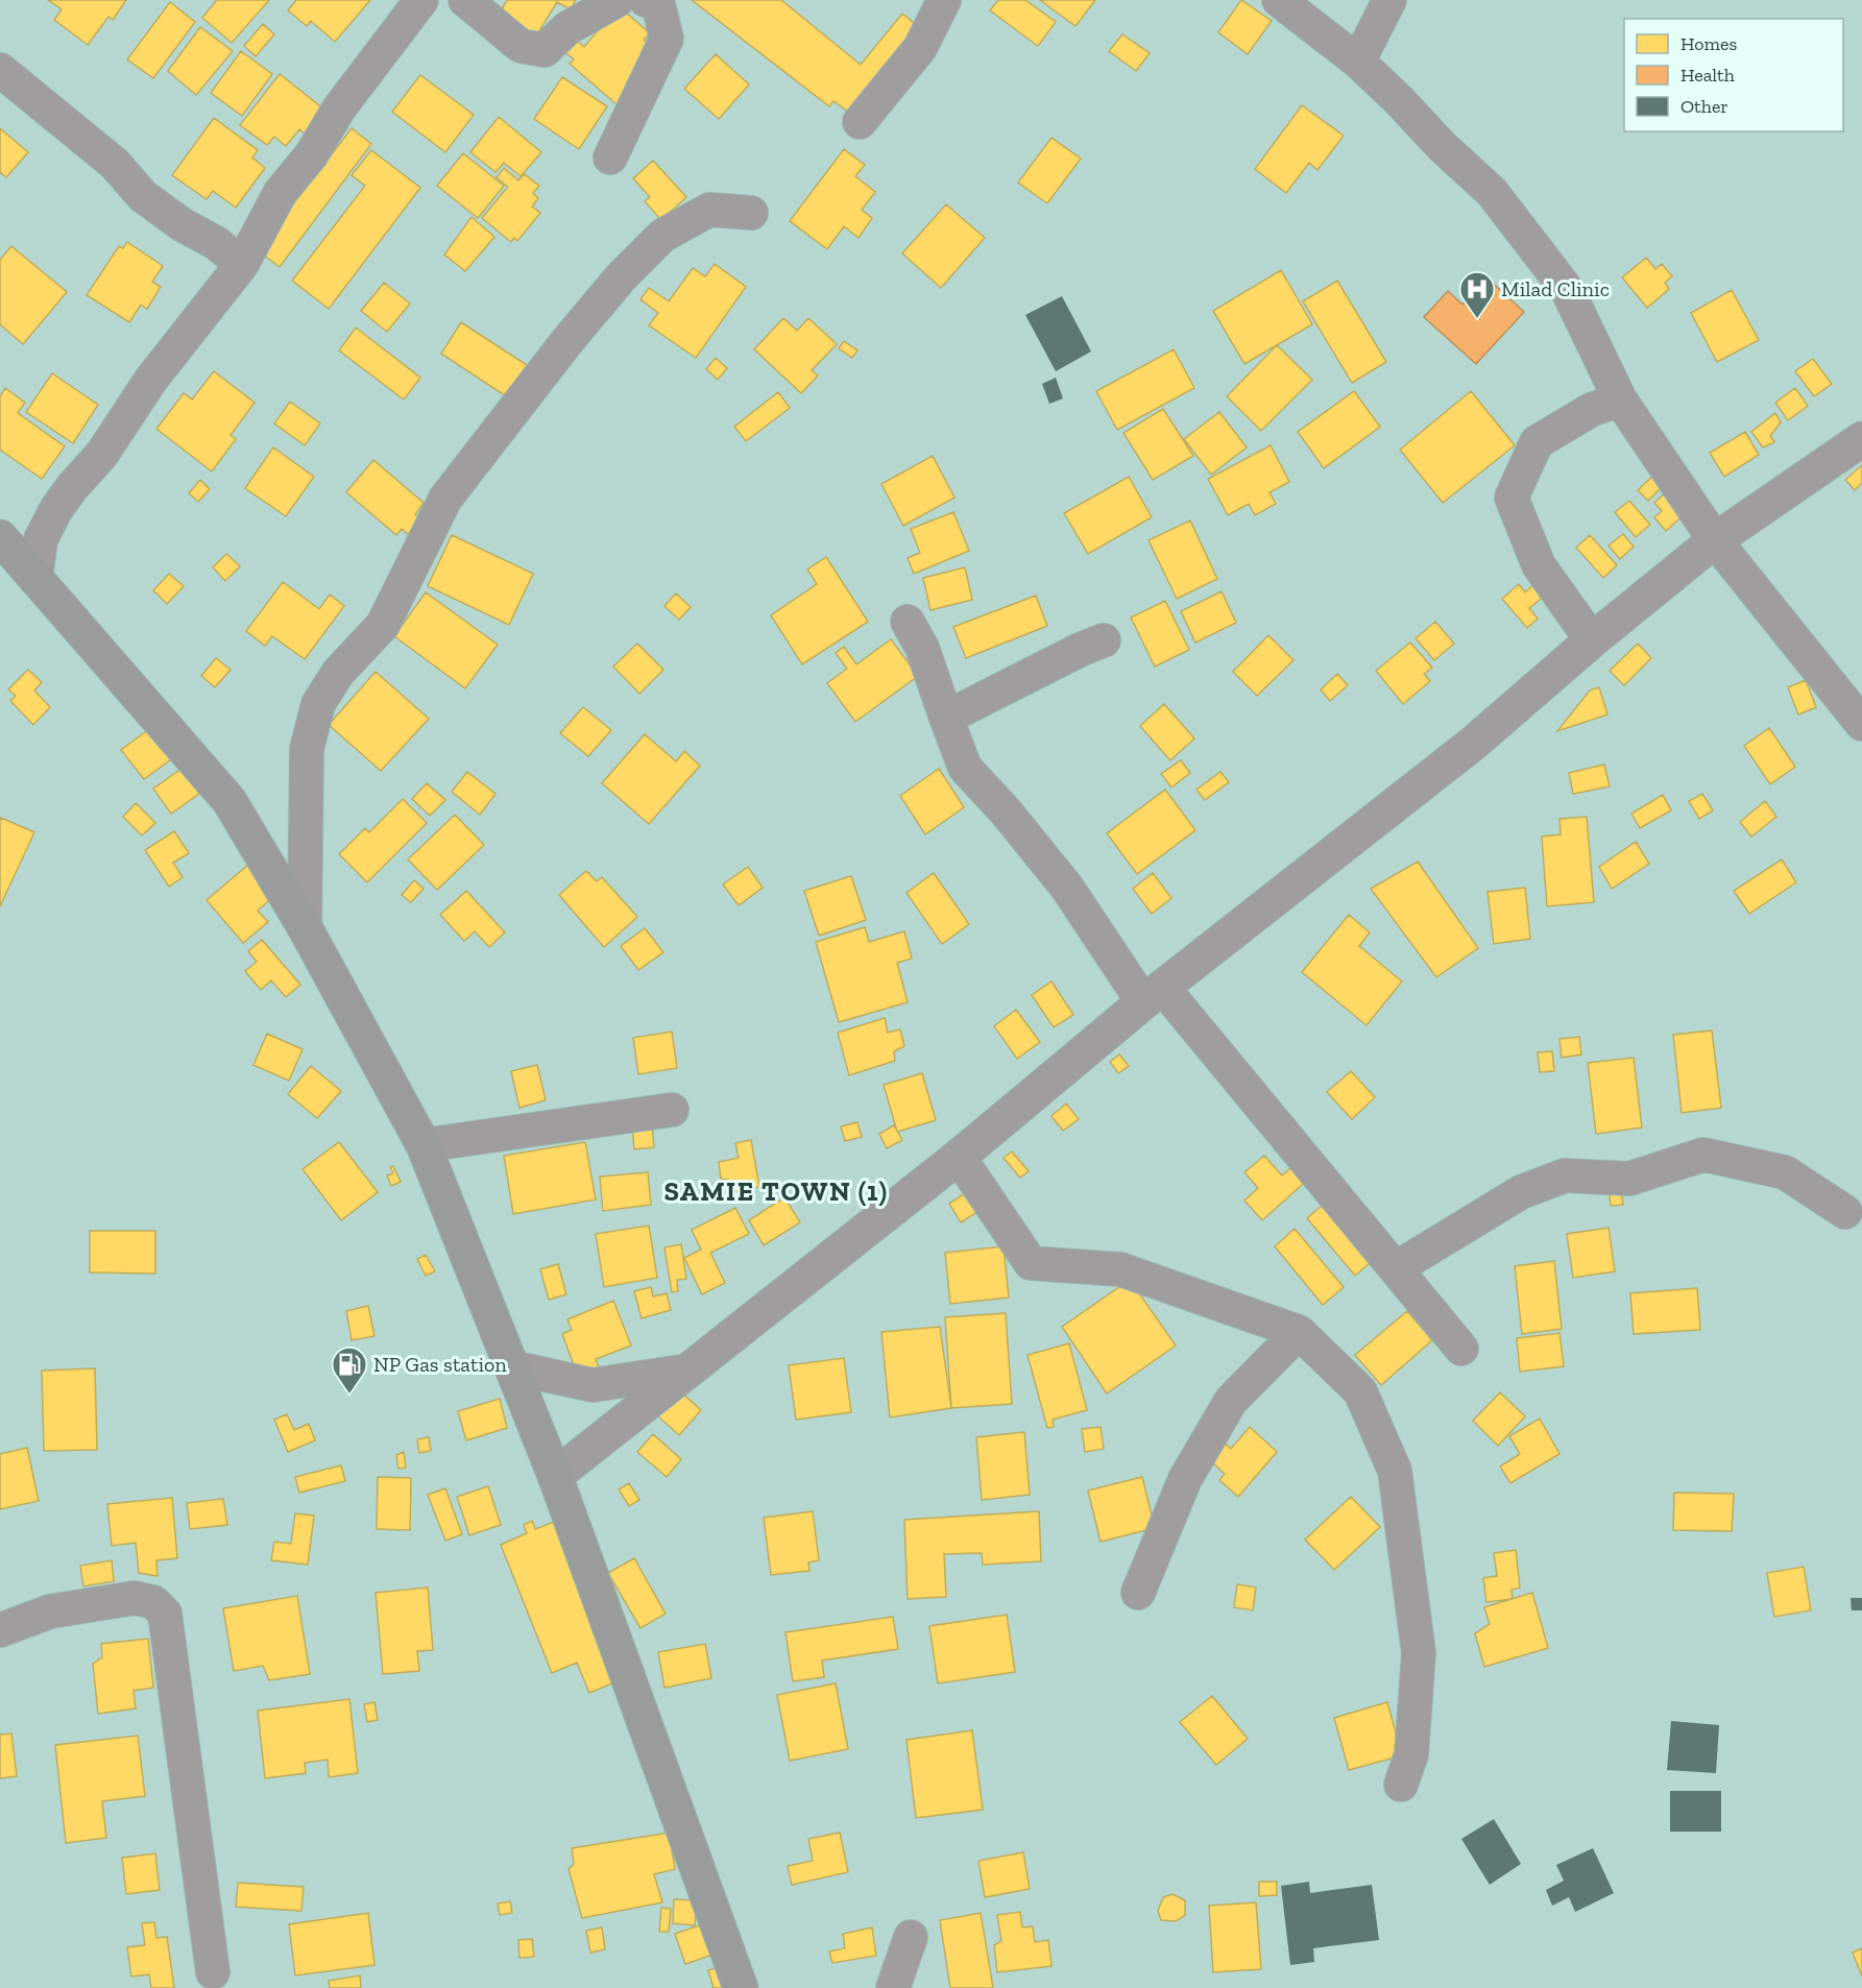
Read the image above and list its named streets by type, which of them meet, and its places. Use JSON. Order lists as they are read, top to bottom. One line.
{"districts":["SAMIE TOWN (1)"],"places":{"hospital":["Milad Clinic"],"fuel station":["NP Gas station"]},"legend":["Homes","Health","Other"]}
